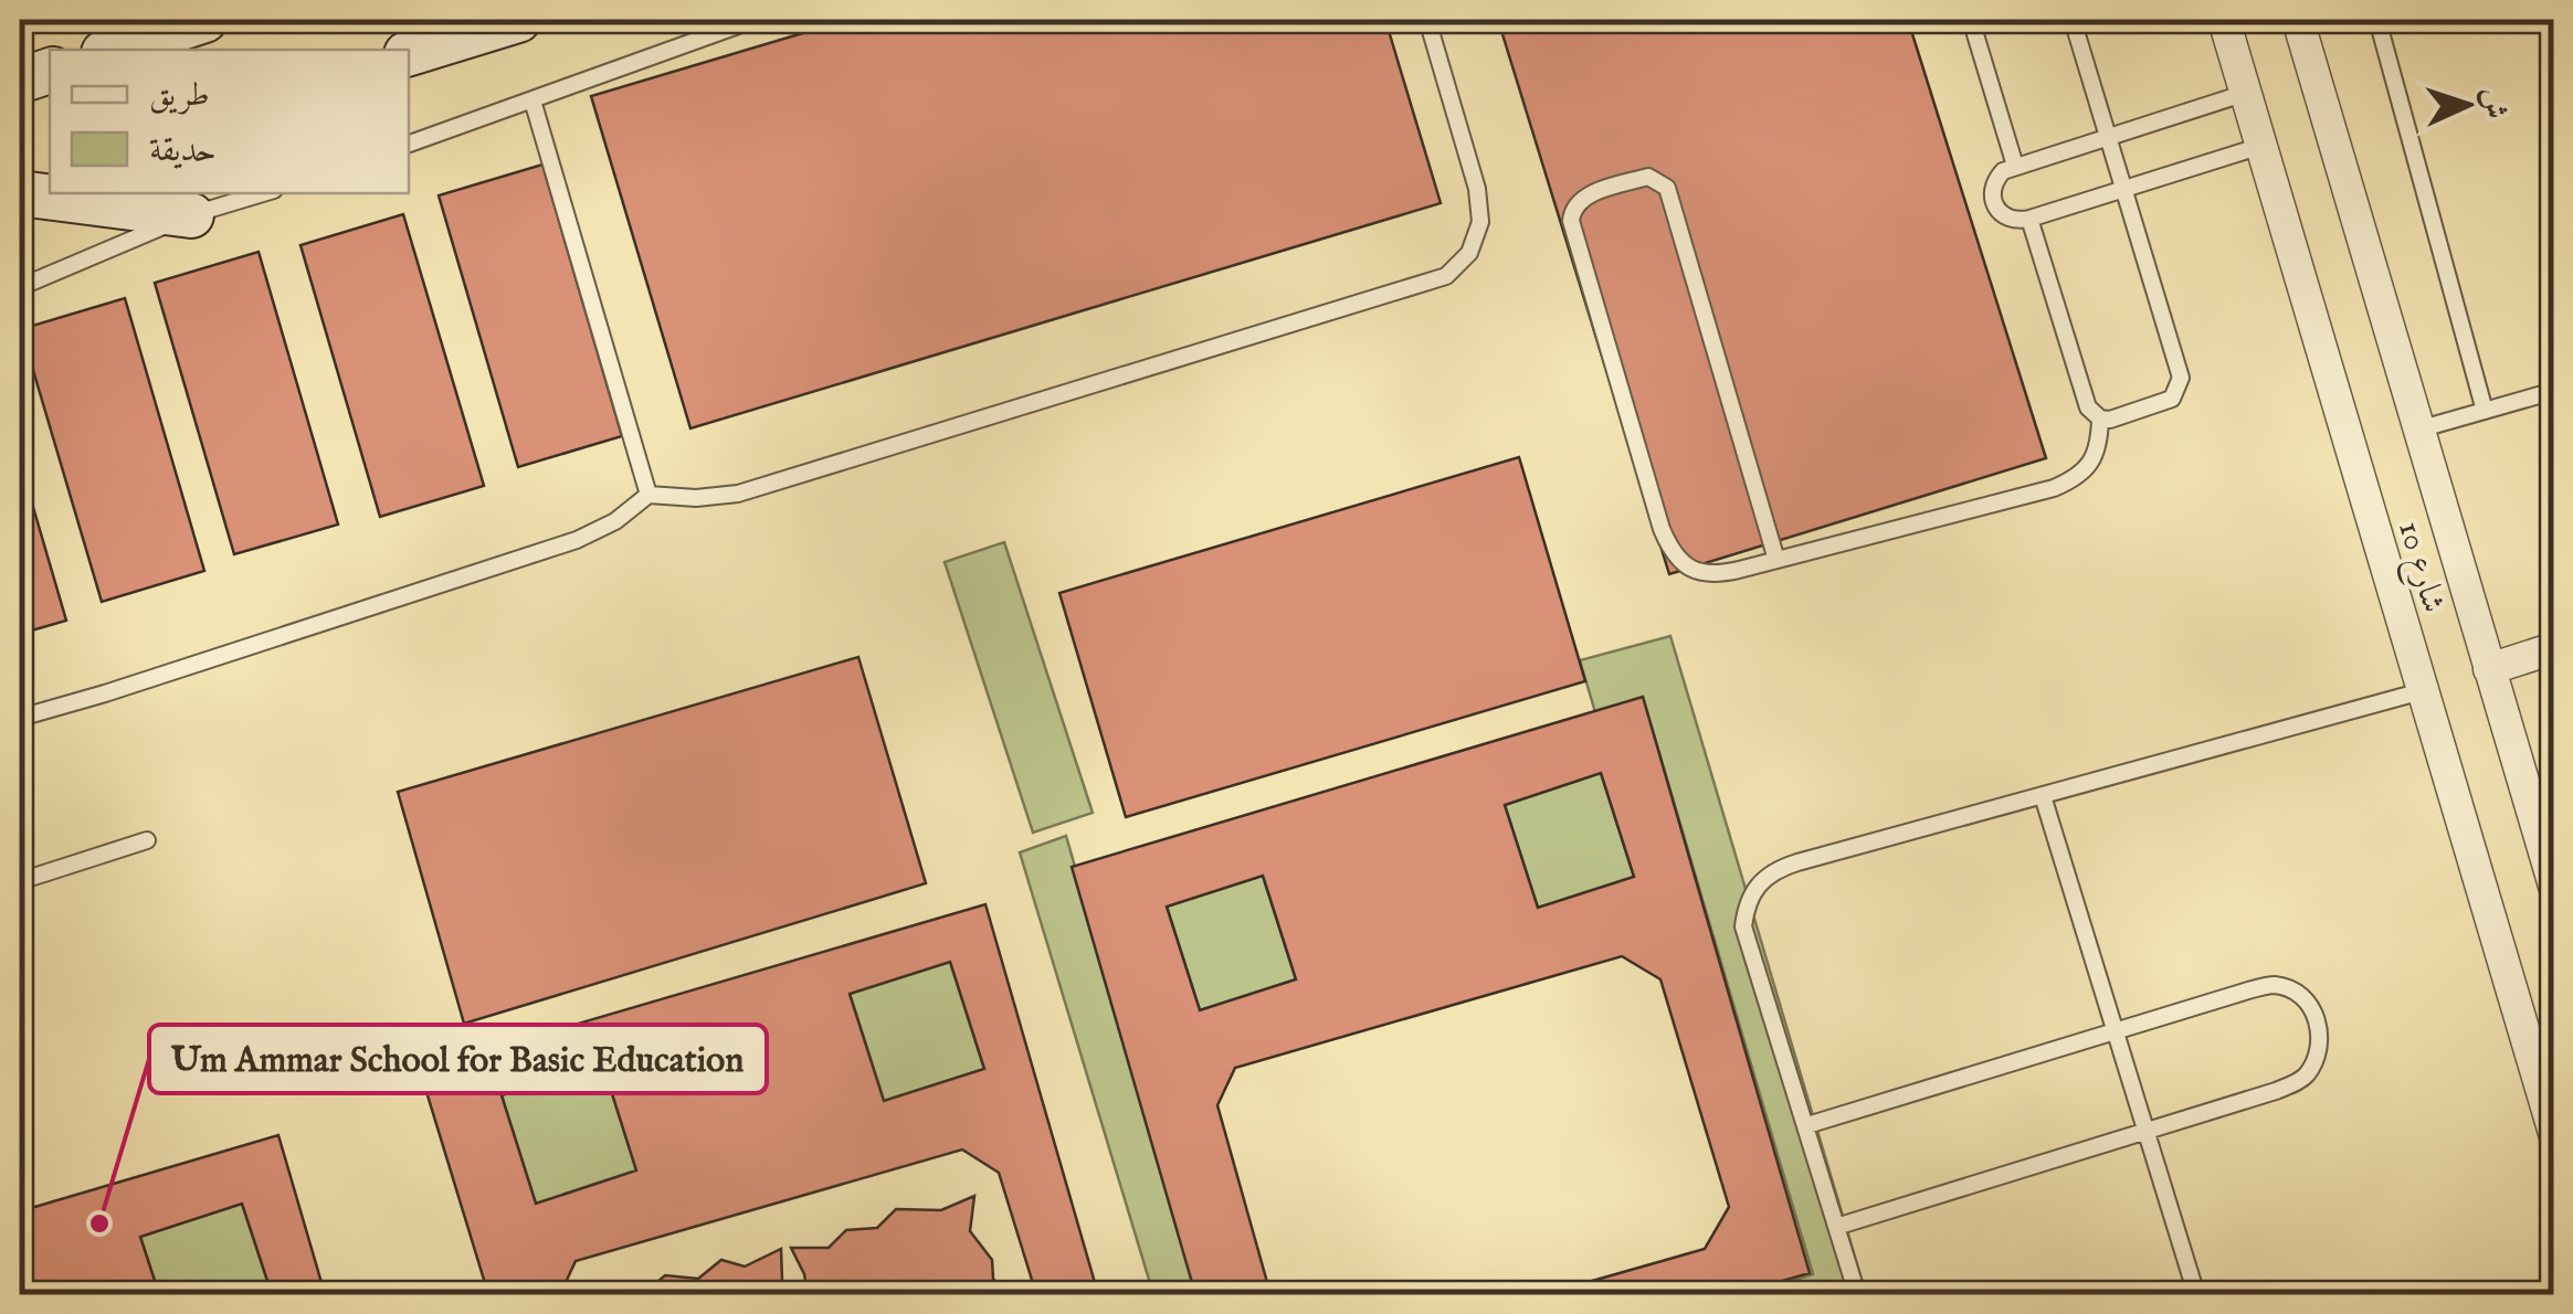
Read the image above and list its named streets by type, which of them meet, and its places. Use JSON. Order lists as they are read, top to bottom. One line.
{"streets":{"street":["شارع 10"]},"places":["Um Ammar School for Basic Education"],"legend":["طريق","حديقة"],"north":"right"}
